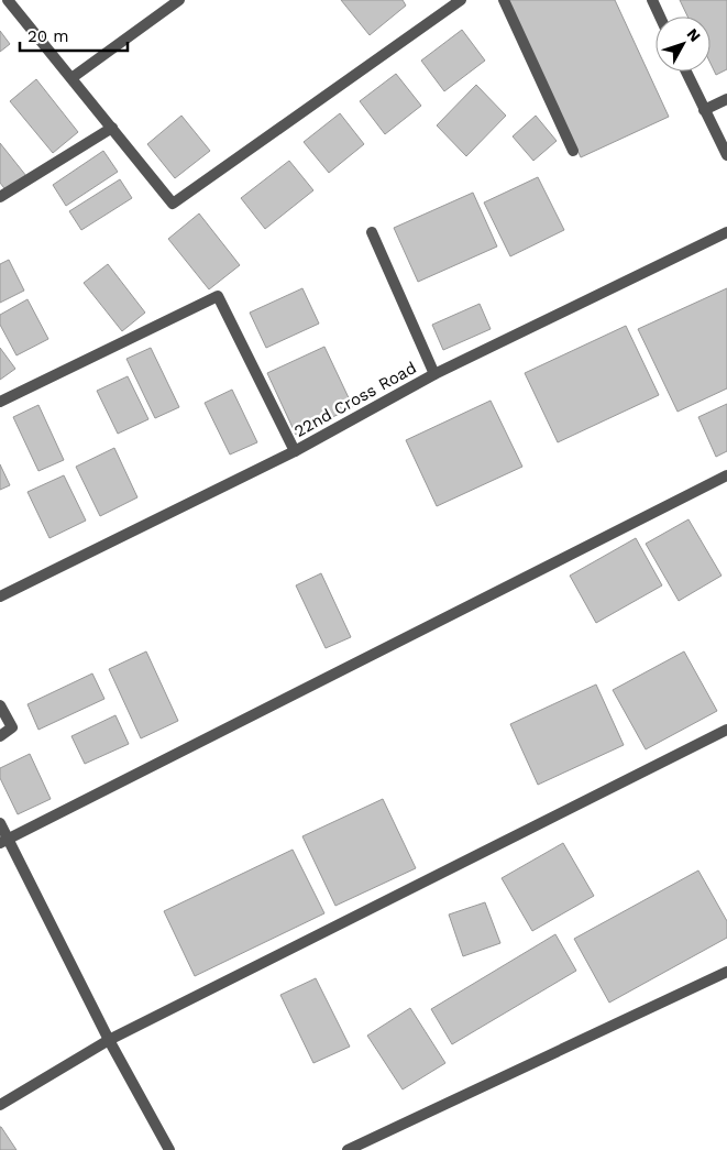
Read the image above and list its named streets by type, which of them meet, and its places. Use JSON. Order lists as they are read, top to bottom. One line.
{"streets":{"street":["22nd Cross Road"]},"scale_bar":"20 m","north":"top right"}
